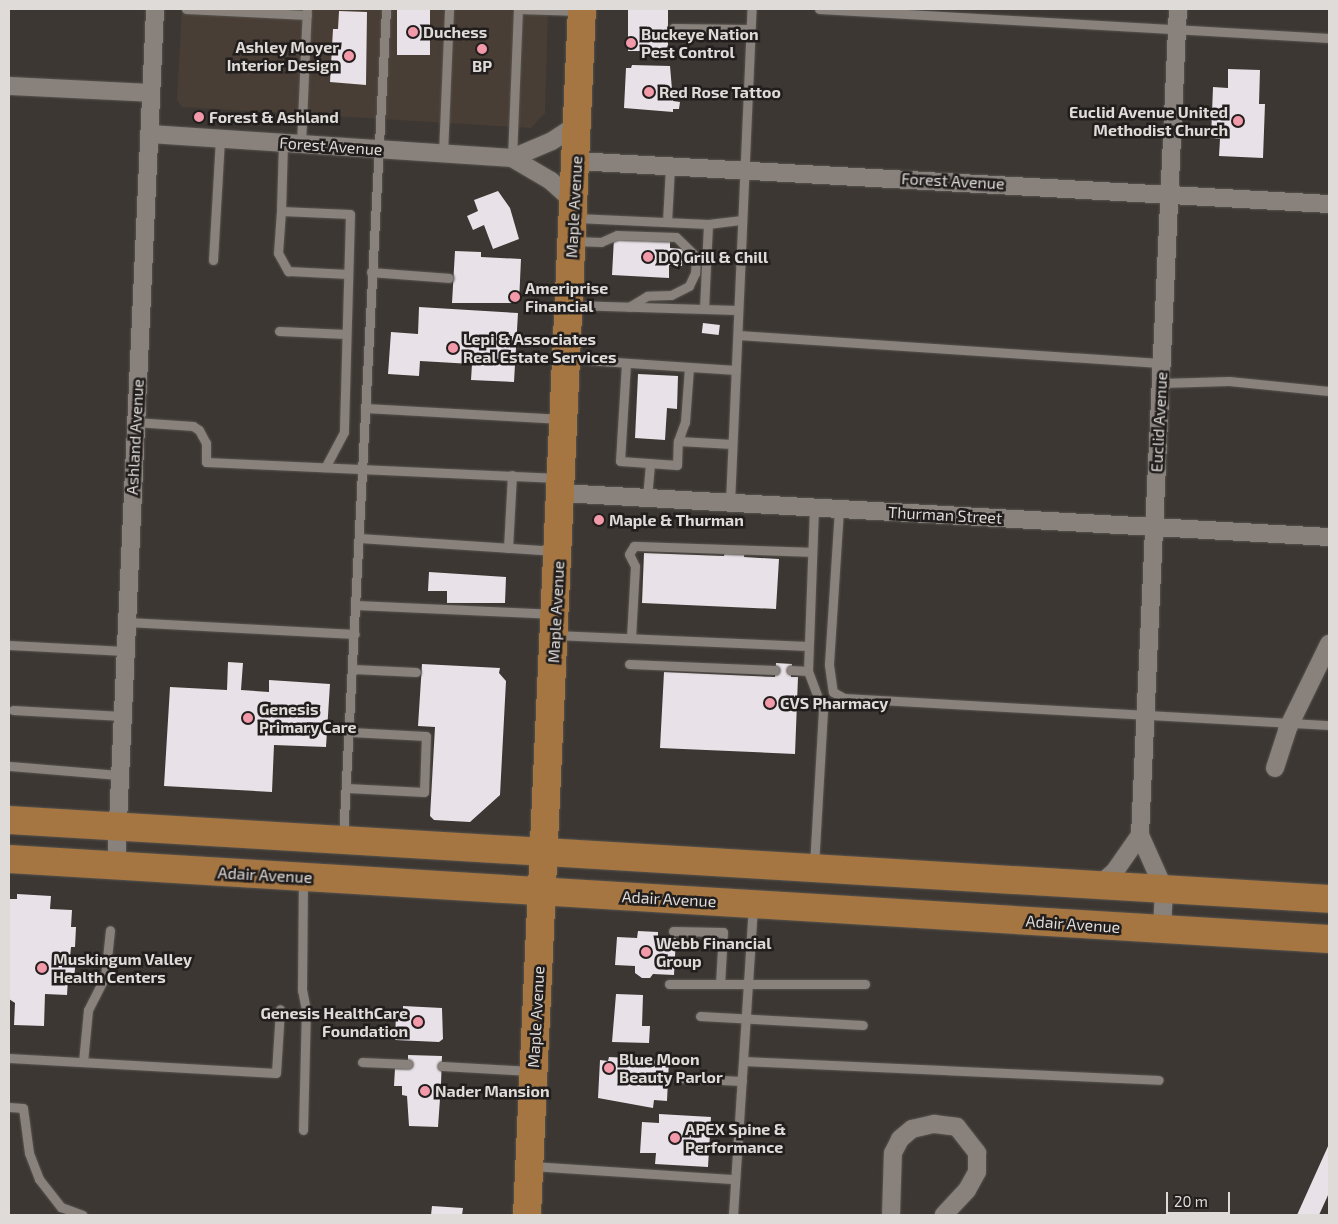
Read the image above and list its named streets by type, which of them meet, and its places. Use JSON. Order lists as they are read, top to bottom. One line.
{"streets":{"main road":["Maple Avenue","Adair Avenue"],"street":["Forest Avenue","Euclid Avenue","Ashland Avenue","Thurman Street"]},"crossings":[["Forest Avenue","Maple Avenue"],["Forest Avenue","Euclid Avenue"],["Forest Avenue","Ashland Avenue"],["Maple Avenue","Thurman Street"],["Maple Avenue","Adair Avenue"],["Euclid Avenue","Thurman Street"],["Euclid Avenue","Adair Avenue"],["Ashland Avenue","Adair Avenue"]],"places":["Duchess","Buckeye Nation Pest Control","BP","Ashley Moyer Interior Design","Red Rose Tattoo","Forest & Ashland","Euclid Avenue United Methodist Church","DQ Grill & Chill","Ameriprise Financial","Lepi & Associates Real Estate Services","Maple & Thurman","CVS Pharmacy","Genesis Primary Care","Webb Financial Group","Muskingum Valley Health Centers","Genesis HealthCare Foundation","Blue Moon Beauty Parlor","Nader Mansion","APEX Spine & Performance"],"scale_bar":"20 m"}
